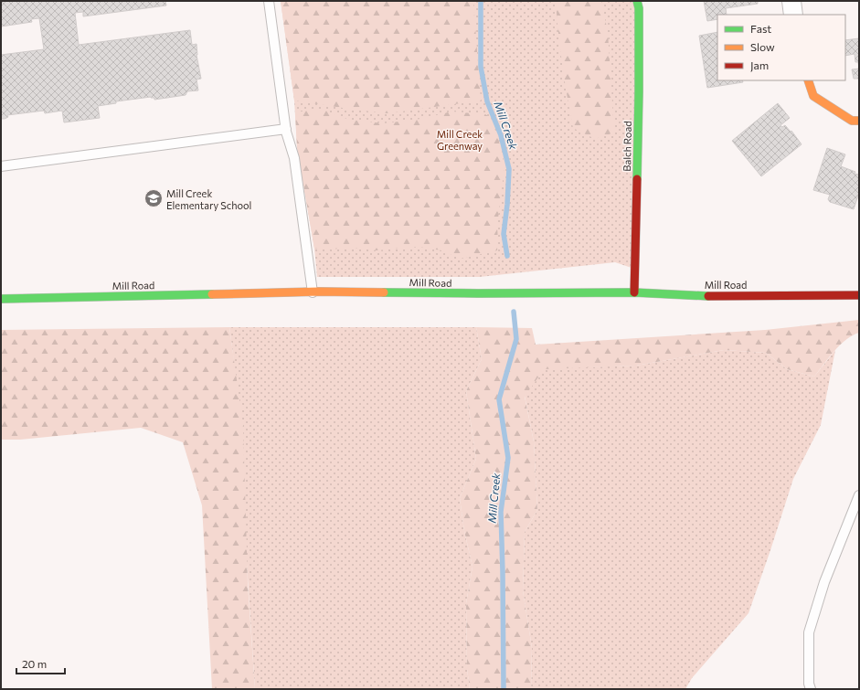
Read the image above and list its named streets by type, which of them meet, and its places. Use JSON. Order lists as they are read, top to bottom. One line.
{"streets":{"street":["Balch Road","Mill Road"]},"crossings":[["Balch Road","Mill Road"]],"water":["Mill Creek"],"parks":["Mill Creek Greenway"],"places":{"school or university":["Mill Creek Elementary School"]},"legend":["Fast","Slow","Jam"],"scale_bar":"20 m"}
